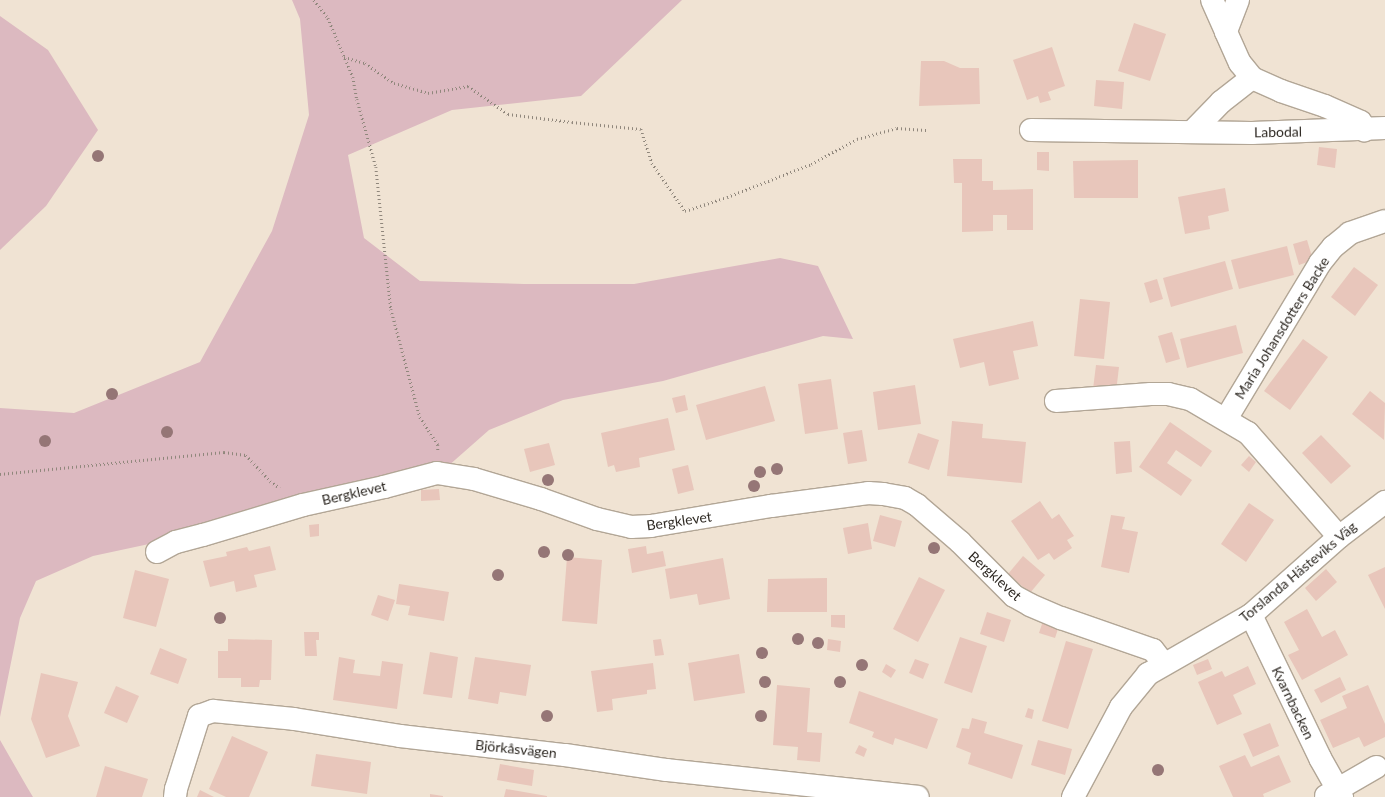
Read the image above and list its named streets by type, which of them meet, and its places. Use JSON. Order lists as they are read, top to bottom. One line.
{"streets":{"street":["Labodal","Maria Johansdotters Backe","Bergklevet","Torslanda Hästeviks Väg","Kvarnbacken","Björkåsvägen"]},"crossings":[["Bergklevet","Torslanda Hästeviks Väg"],["Torslanda Hästeviks Väg","Kvarnbacken"]]}
